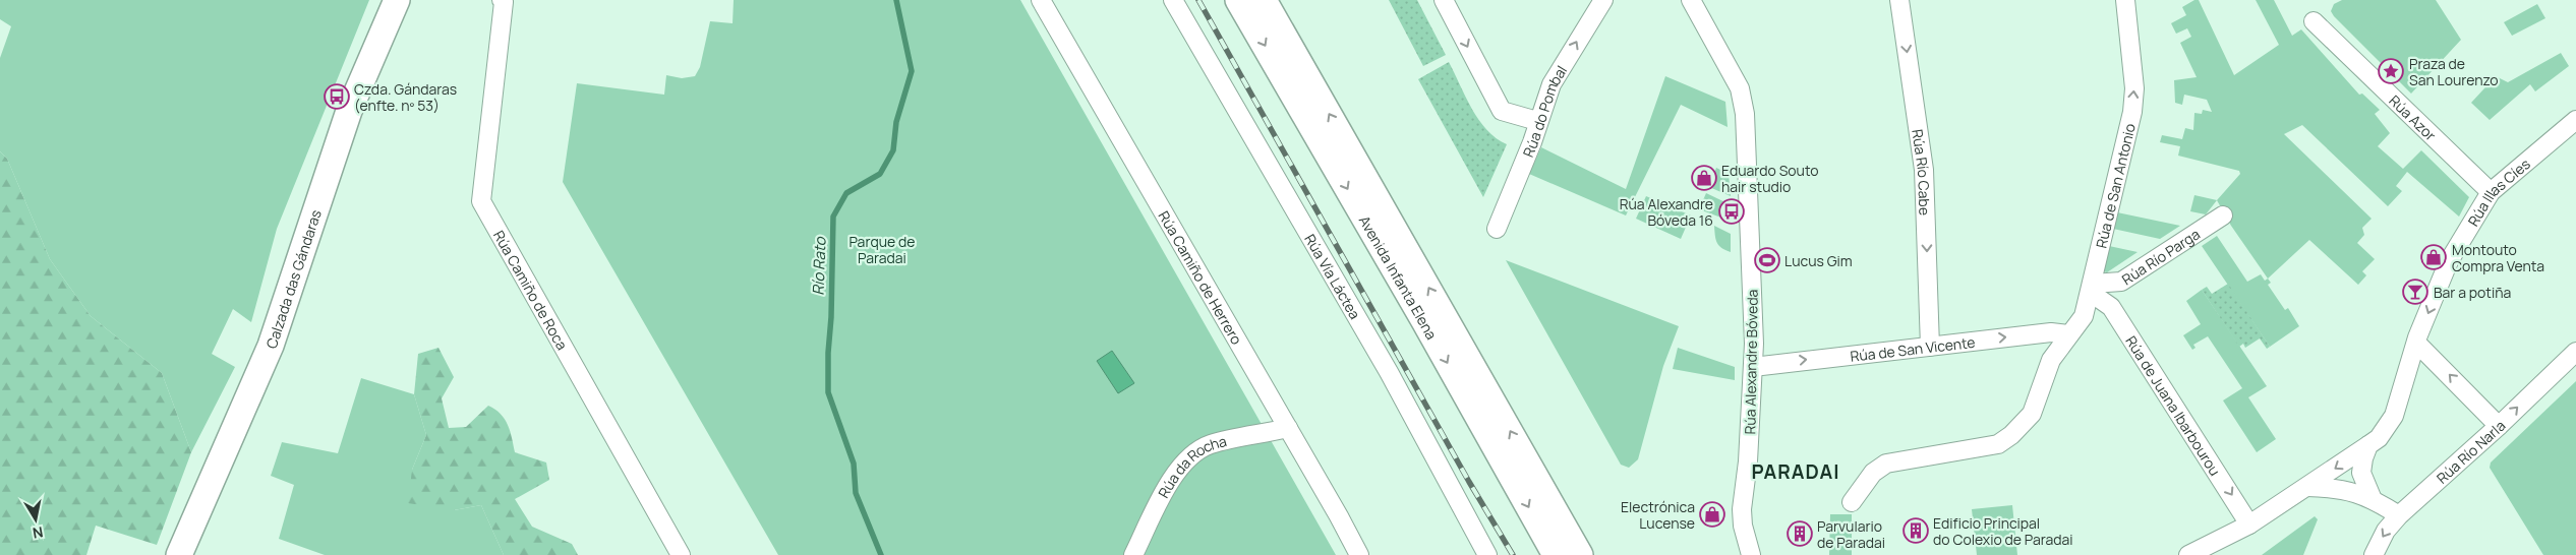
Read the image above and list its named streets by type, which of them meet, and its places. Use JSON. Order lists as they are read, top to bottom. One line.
{"streets":{"street":["Rúa do Pombal","Rúa Azor","Rúa Río Cabe","Rúa de San Antonio","Rúa Illas Cíes","Rúa Río Parga","Rúa Vía Láctea","Avenida Infanta Elena","Rúa Camiño de Herrero","Calzada das Gándaras","Rúa Camiño de Roca","Rúa de San Vicente","Rúa Alexandre Bóveda","Rúa de Juana Ibarbourou","Rúa Río Narla","Rúa da Rocha"]},"crossings":[["Rúa Azor","Rúa Illas Cíes"],["Rúa Río Cabe","Rúa de San Vicente"],["Rúa de San Antonio","Rúa Río Parga"],["Rúa de San Antonio","Rúa de San Vicente"],["Rúa de San Antonio","Rúa de Juana Ibarbourou"],["Rúa Illas Cíes","Rúa de Juana Ibarbourou"],["Rúa Río Parga","Rúa de Juana Ibarbourou"],["Rúa Camiño de Herrero","Rúa da Rocha"],["Rúa de San Vicente","Rúa Alexandre Bóveda"]],"one_way":["Rúa do Pombal","Rúa Río Cabe","Rúa de San Antonio","Rúa Illas Cíes","Rúa de San Vicente","Rúa de Juana Ibarbourou"],"districts":["PARADAI"],"water":["Río Rato"],"parks":["Parque de Paradai"],"places":{"place":["Praza de San Lourenzo"],"bus stop":["Czda. Gándaras (enfte. nº 53)","Rúa Alexandre Bóveda 16"],"shop":["Eduardo Souto hair studio","Montouto Compra Venta","Electrónica Lucense"],"sports":["Lucus Gim"],"bar":["Bar a potiña"],"building":["Edificio Principal do Colexio de Paradai","Parvulario de Paradai"]},"north":"bottom"}
